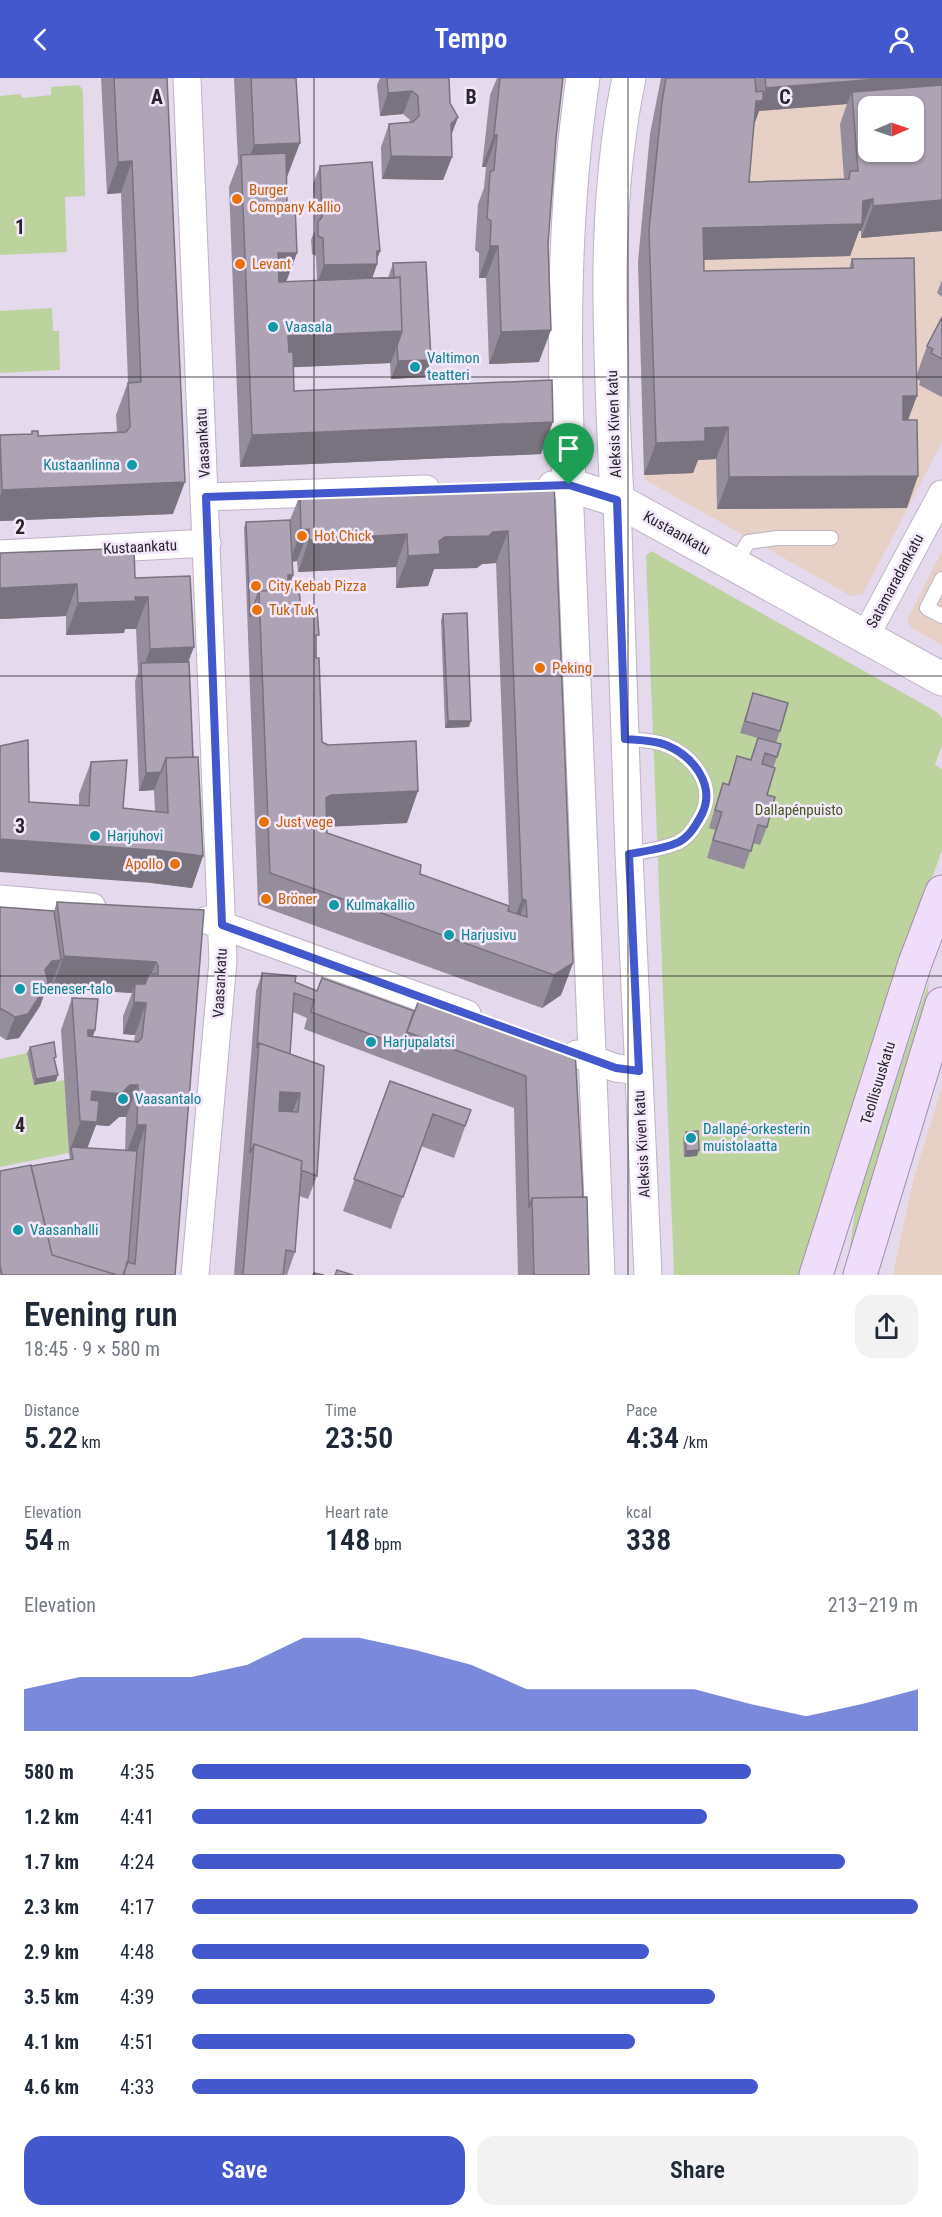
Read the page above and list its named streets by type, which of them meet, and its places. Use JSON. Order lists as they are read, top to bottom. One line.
{"streets":{"main road":["Aleksis Kiven katu","Kustaankatu","Teollisuuskatu"],"street":["Vaasankatu","Satamaradankatu"]},"crossings":[["Aleksis Kiven katu","Kustaankatu"],["Vaasankatu","Kustaankatu"],["Kustaankatu","Satamaradankatu"]],"parks":["Dallapénpuisto"],"places":["Burger Company Kallio","Levant","Vaasala","Valtimon teatteri","Kustaanlinna","Hot Chick","City Kebab Pizza","Tuk Tuk","Peking","Just vege","Harjuhovi","Apollo","Bröner","Kulmakallio","Harjusivu","Ebeneser-talo","Harjupalatsi","Vaasantalo","Dallapé-orkesterin muistolaatta","Vaasanhalli"],"north":"right","page":{"header":"Tempo","heading":["Evening run","18:45 · 9 × 580 m"],"stats":[["Distance","5.22 km"],["Time","23:50"],["Pace","4:34 /km"],["Elevation","54 m"],["Heart rate","148 bpm"],["kcal","338"]],"chart":["Elevation","213–219 m"],"list":[{"name":"580 m","note":"4:35"},{"name":"1.2 km","note":"4:41"},{"name":"1.7 km","note":"4:24"},{"name":"2.3 km","note":"4:17"},{"name":"2.9 km","note":"4:48"},{"name":"3.5 km","note":"4:39"},{"name":"4.1 km","note":"4:51"},{"name":"4.6 km","note":"4:33"}],"buttons":["Save","Share"]},"grid":{"columns":["A","B","C"],"rows":["1","2","3","4"]}}
